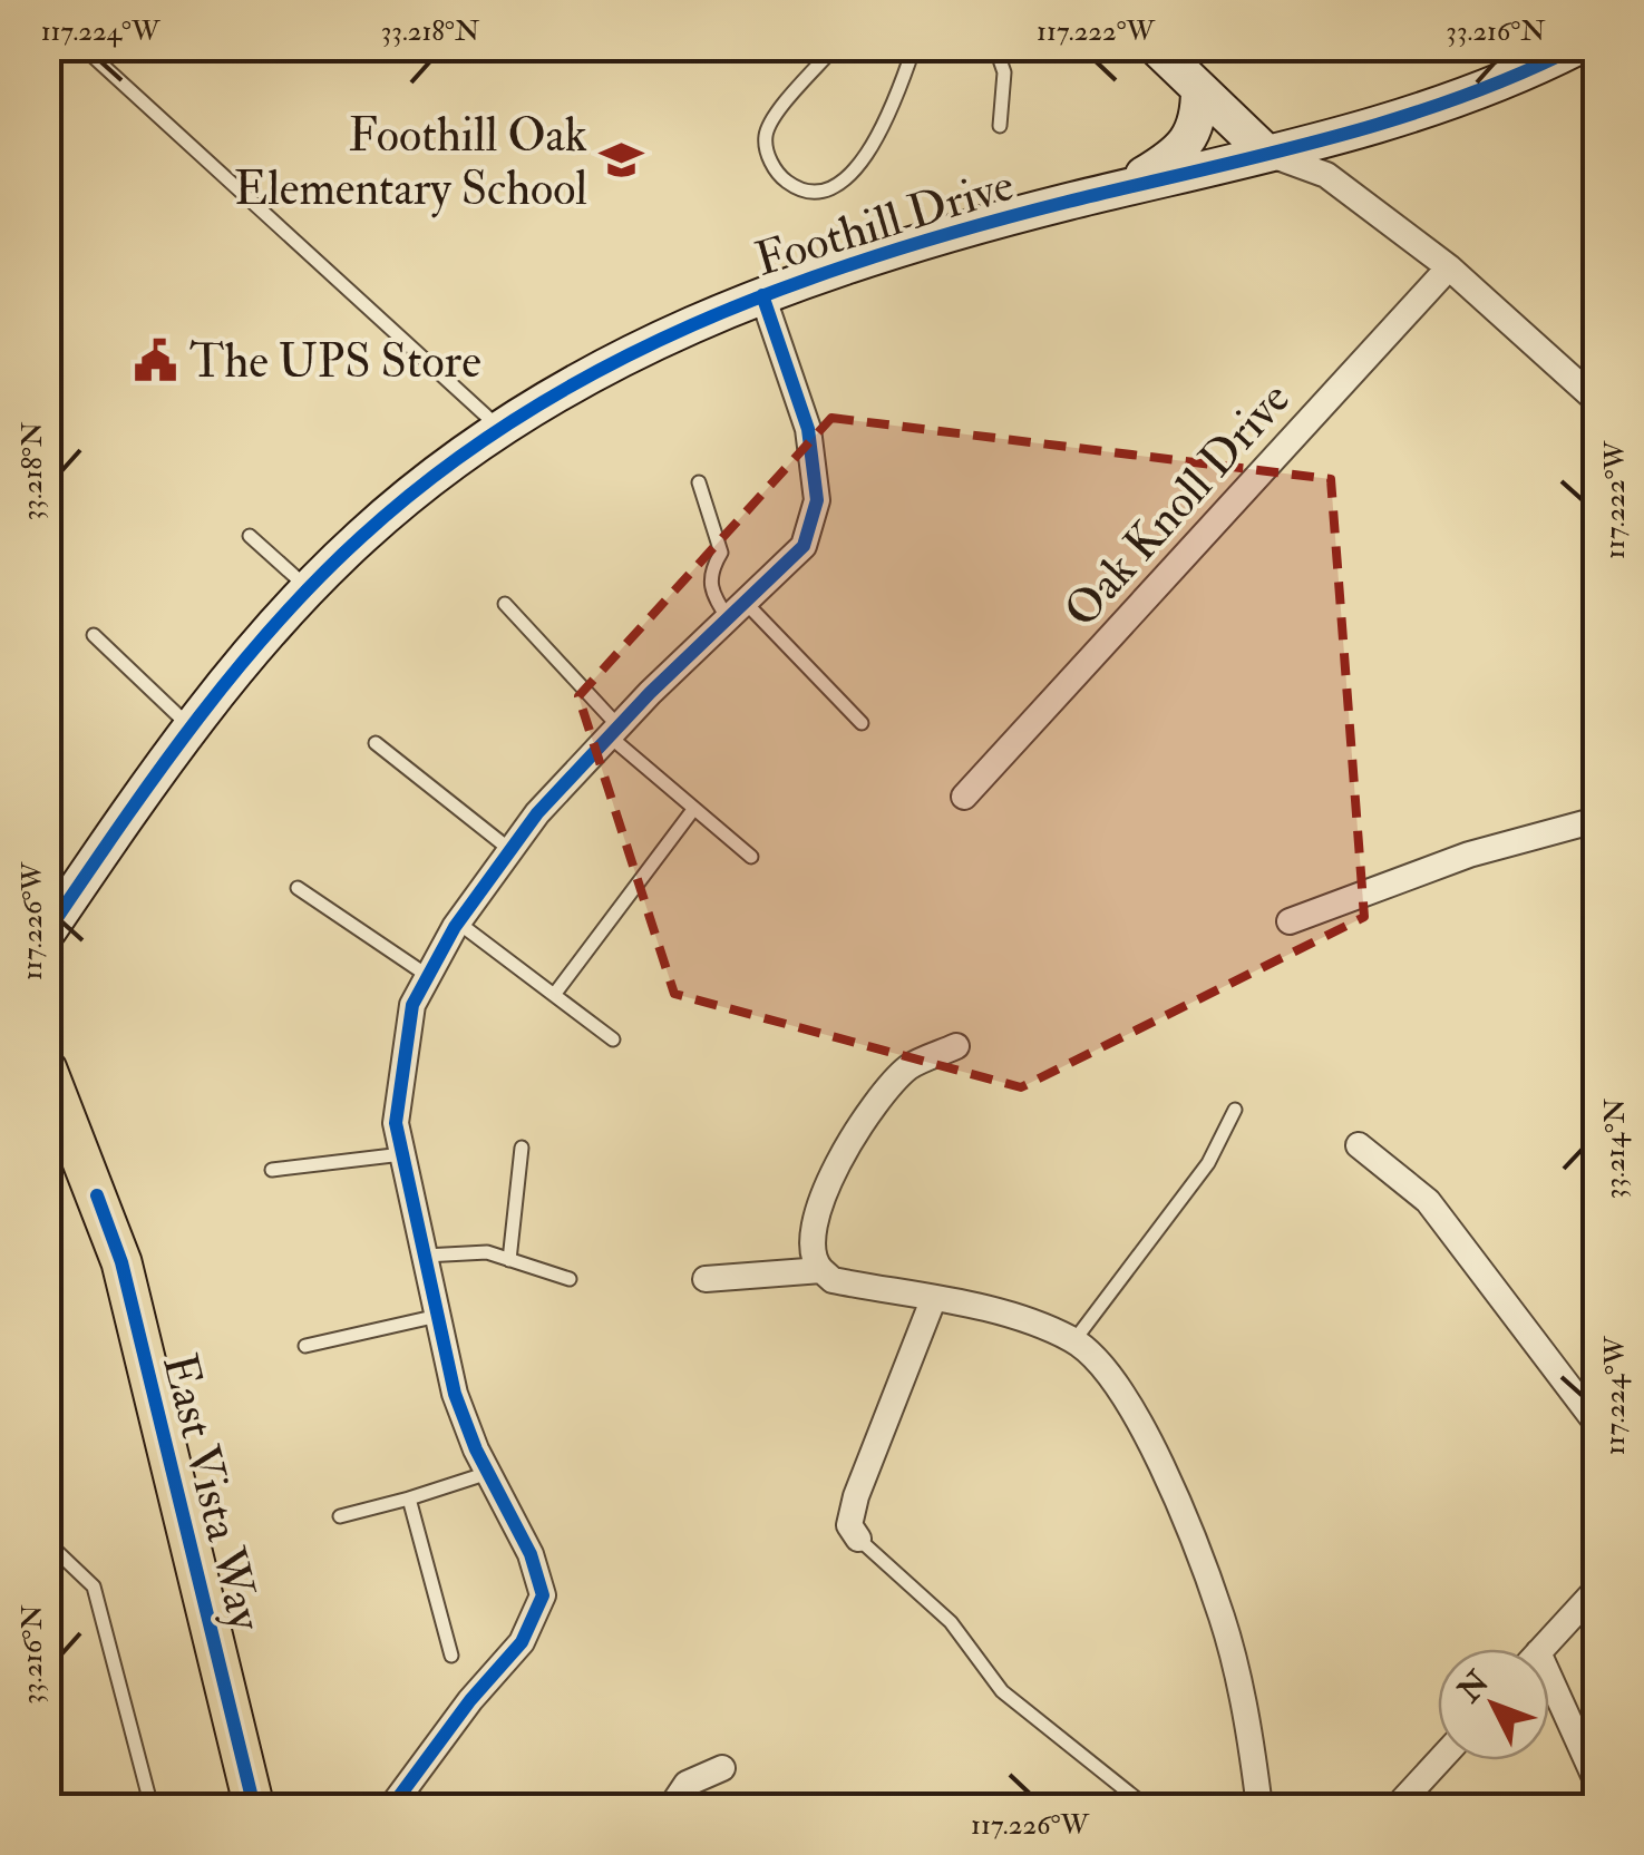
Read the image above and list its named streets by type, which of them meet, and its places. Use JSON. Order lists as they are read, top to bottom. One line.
{"streets":{"main road":["East Vista Way"],"street":["Foothill Drive","Oak Knoll Drive"]},"places":{"school or university":["Foothill Oak Elementary School"],"public building":["The UPS Store"]},"north":"top left","coordinates":["117.224°W","33.218°N","117.222°W","33.216°N","117.226°W","33.214°N"]}
